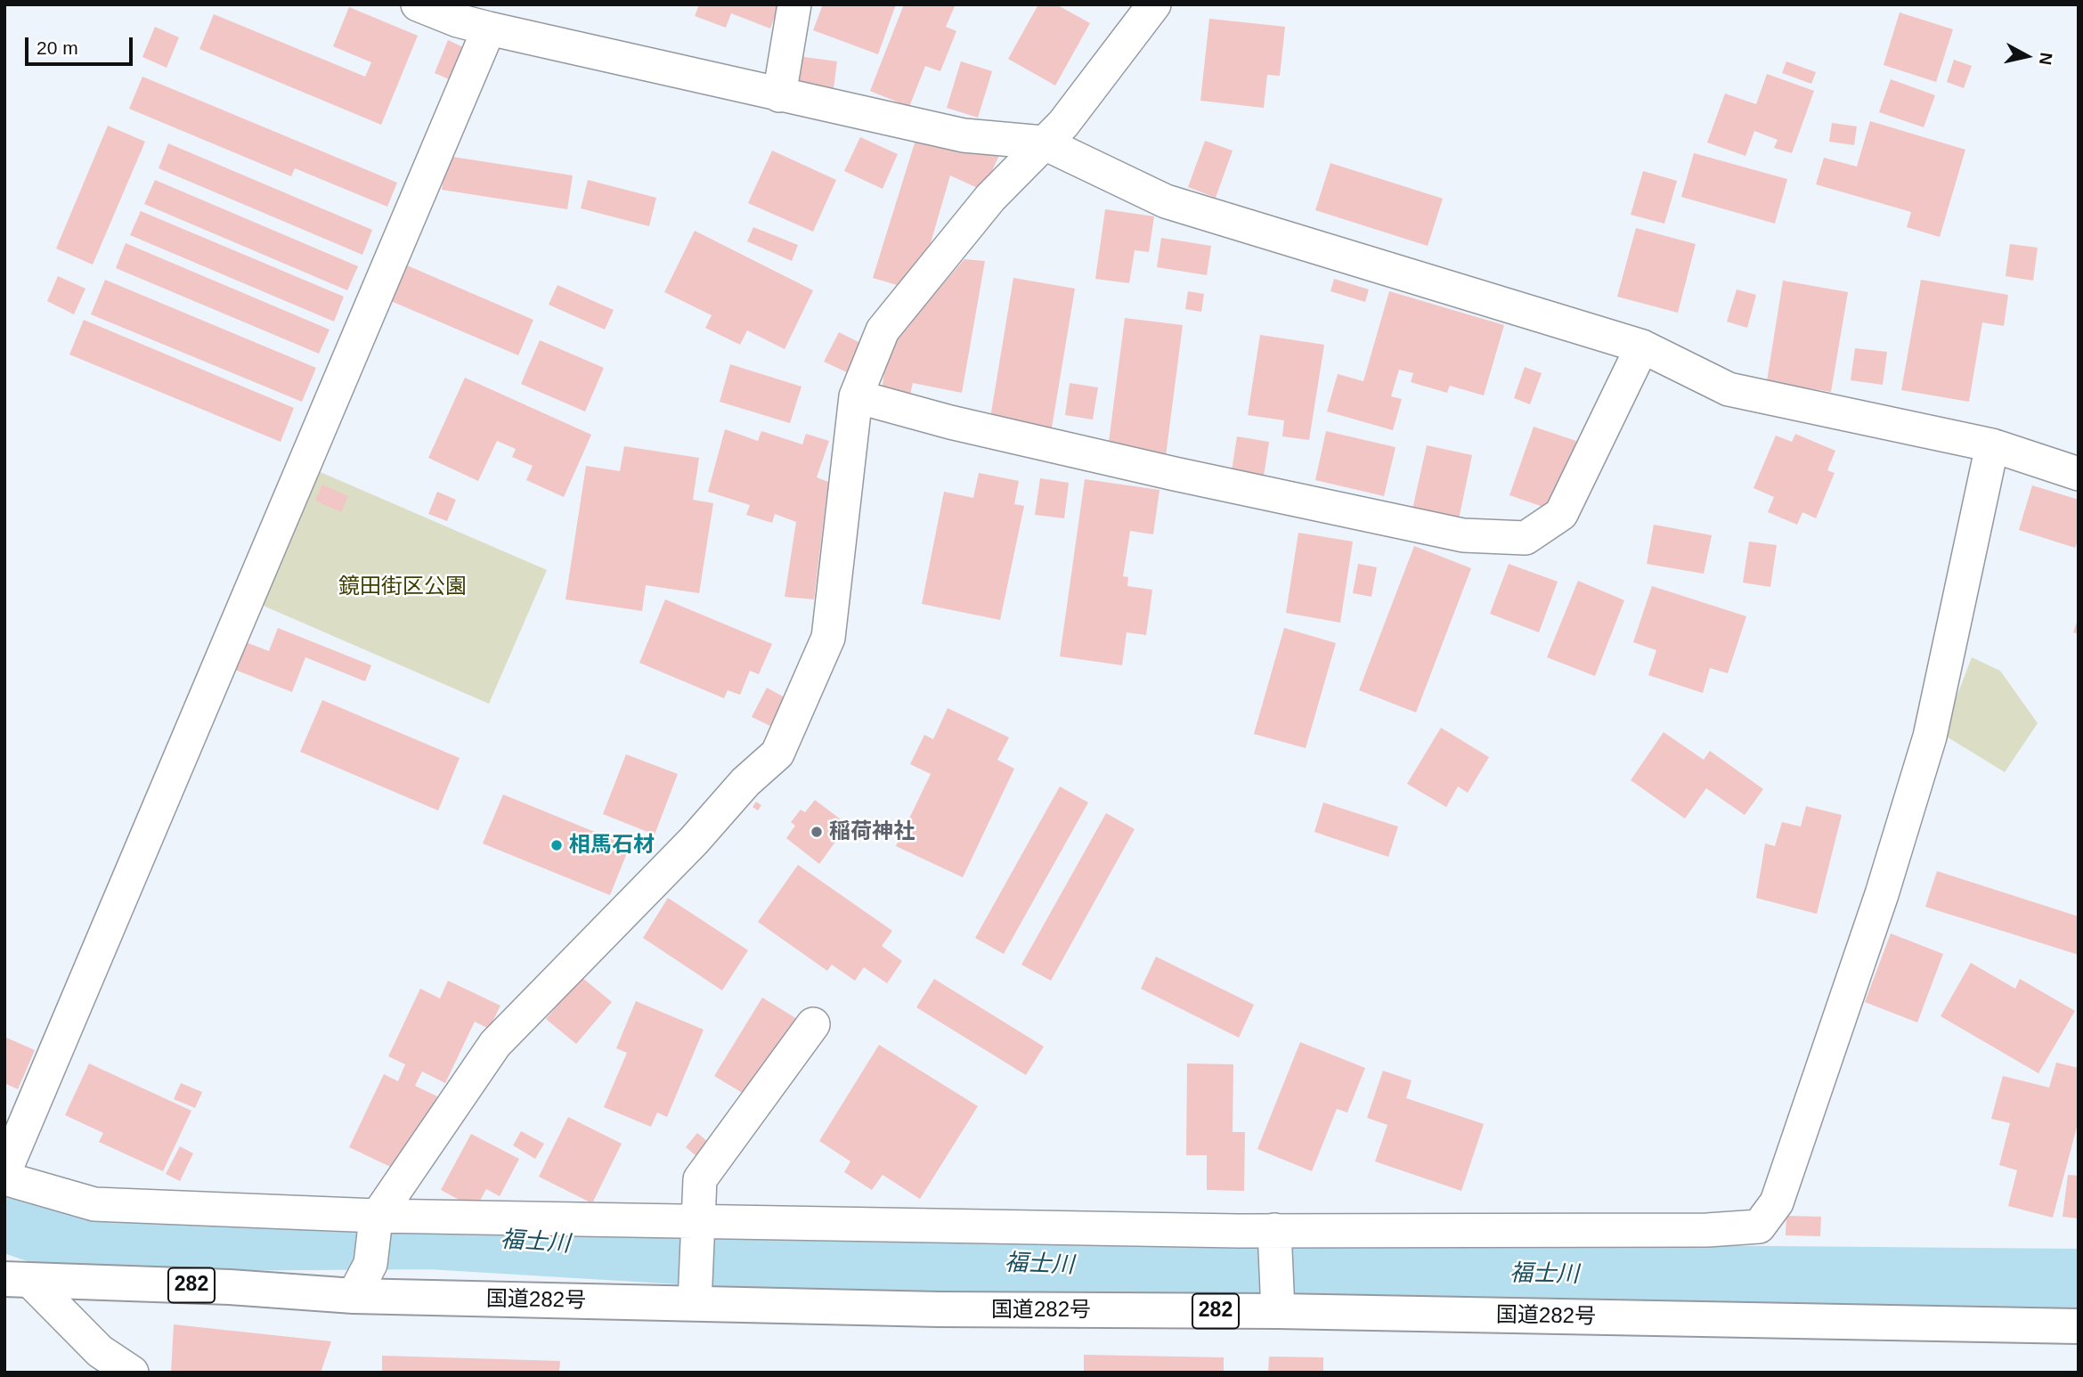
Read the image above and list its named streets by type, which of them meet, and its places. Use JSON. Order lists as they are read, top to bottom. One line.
{"streets":{"highway":["282","国道282号"]},"water":["福士川"],"parks":["鏡田街区公園"],"places":["稲荷神社","相馬石材"],"scale_bar":"20 m","north":"right"}
